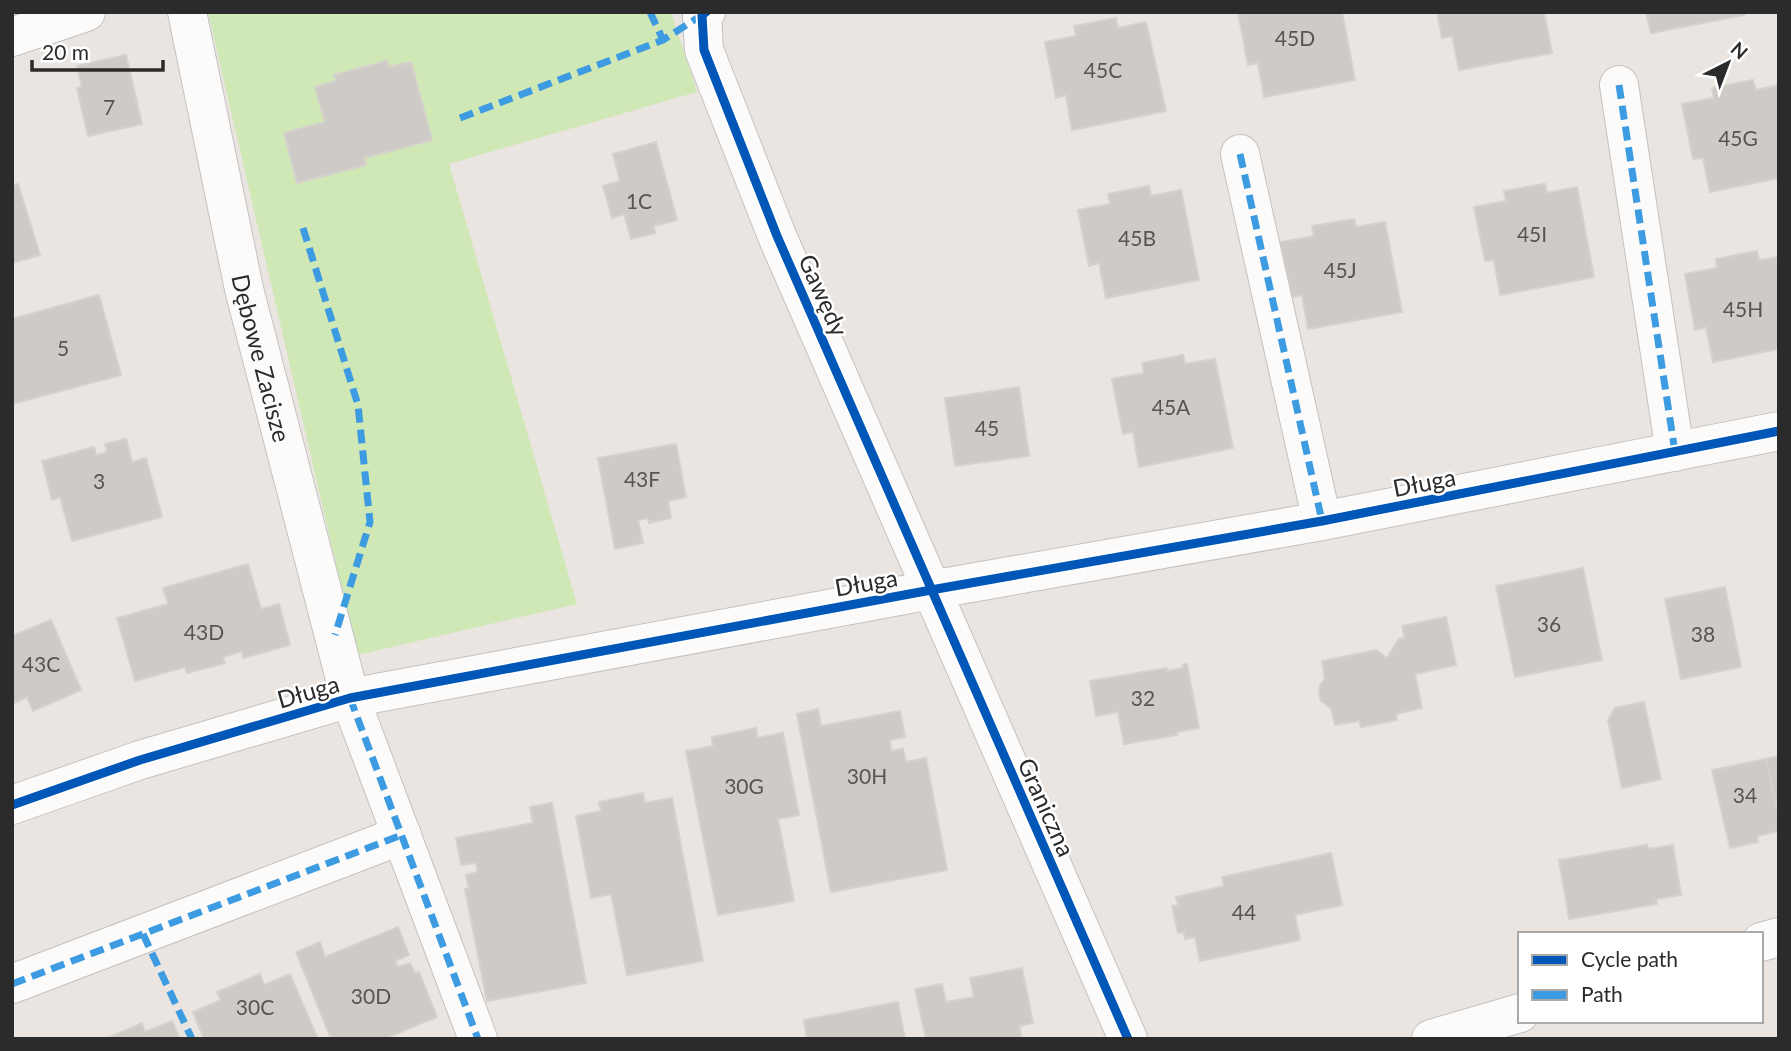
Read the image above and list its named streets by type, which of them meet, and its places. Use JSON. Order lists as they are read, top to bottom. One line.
{"streets":{"street":["Gawędy","Dębowe Zacisze","Długa","Graniczna"]},"crossings":[["Gawędy","Długa"],["Gawędy","Graniczna"],["Dębowe Zacisze","Długa"],["Długa","Graniczna"]],"house_numbers":["45D","45C","7","45G","1C","45I","45B","45J","45H","5","45A","45","43F","3","36","43D","38","43C","32","30H","30G","34","44","30D","30C"],"legend":["Cycle path","Path"],"scale_bar":"20 m","north":"top right"}
